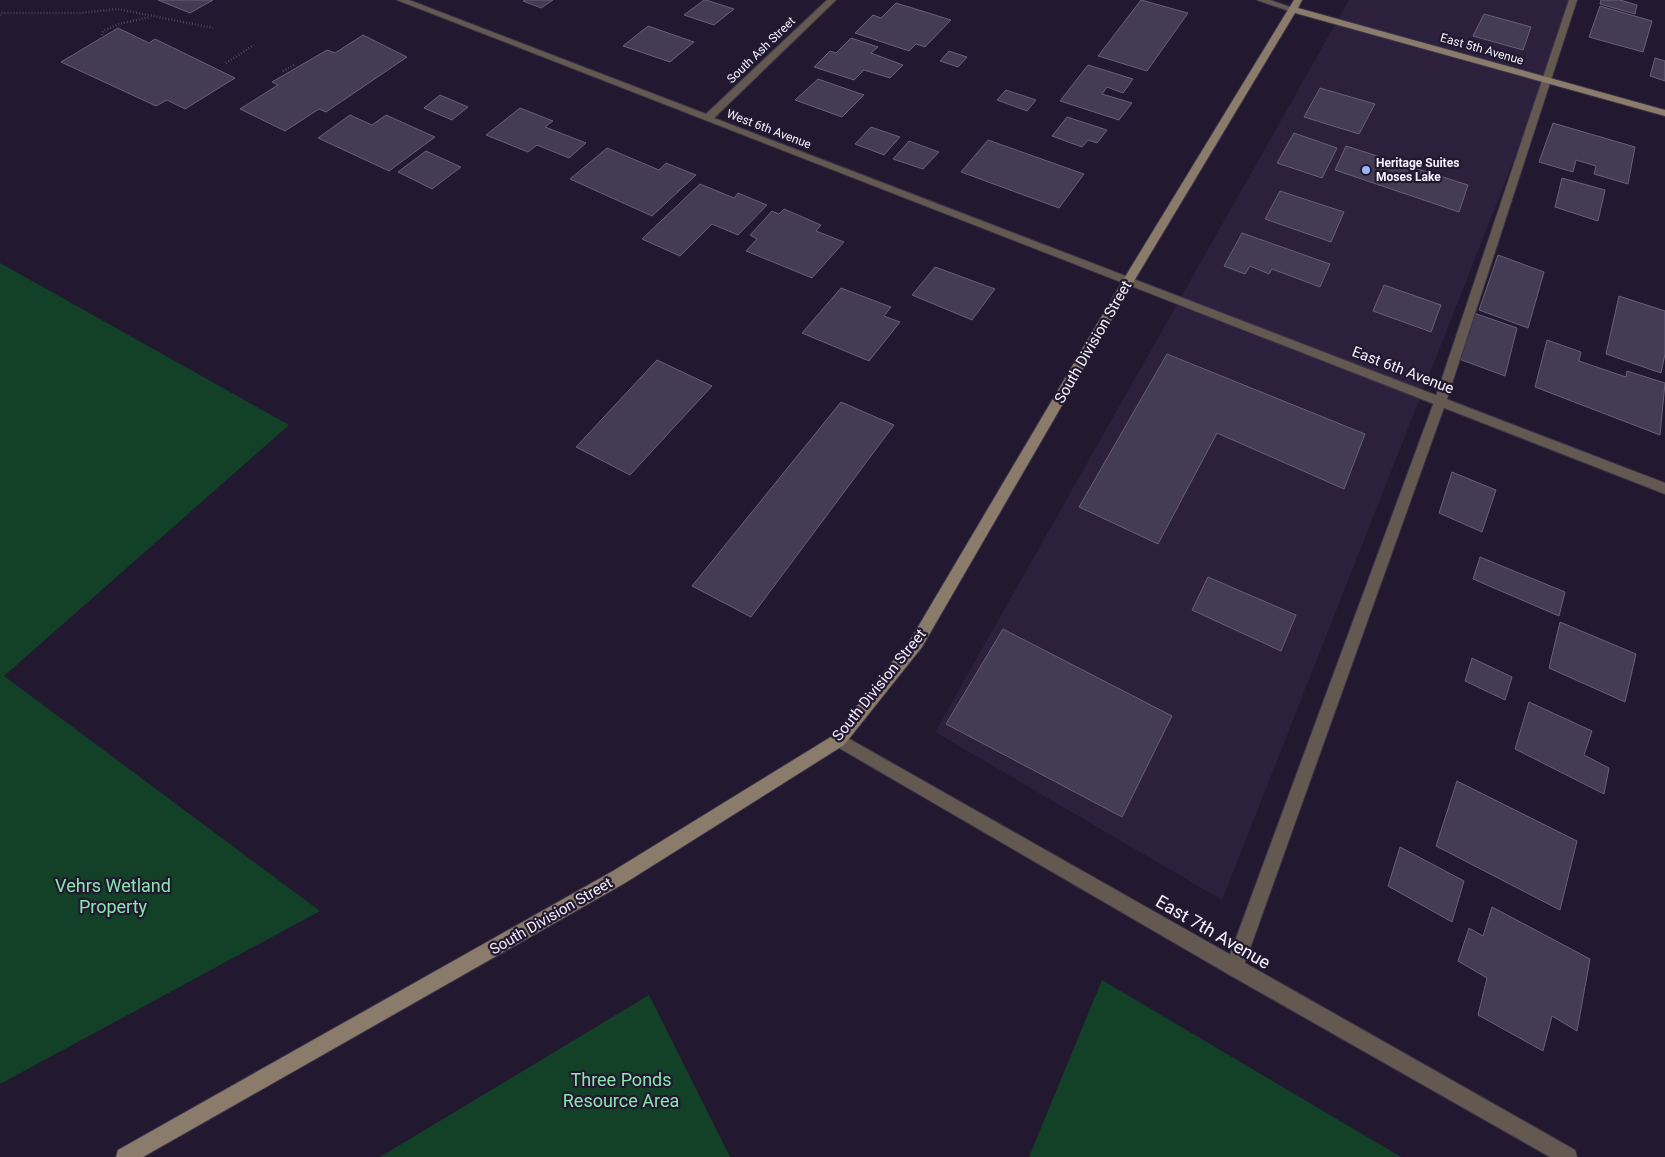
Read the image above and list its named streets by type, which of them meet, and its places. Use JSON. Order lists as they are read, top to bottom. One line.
{"streets":{"main road":["East 5th Avenue","South Division Street"],"street":["South Ash Street","West 6th Avenue","East 6th Avenue","East 7th Avenue"]},"crossings":[["East 5th Avenue","South Division Street"],["South Ash Street","West 6th Avenue"],["West 6th Avenue","South Division Street"],["West 6th Avenue","East 6th Avenue"],["South Division Street","East 6th Avenue"],["South Division Street","East 7th Avenue"]],"parks":["Vehrs Wetland Property","Three Ponds Resource Area"],"places":["Heritage Suites Moses Lake"]}
